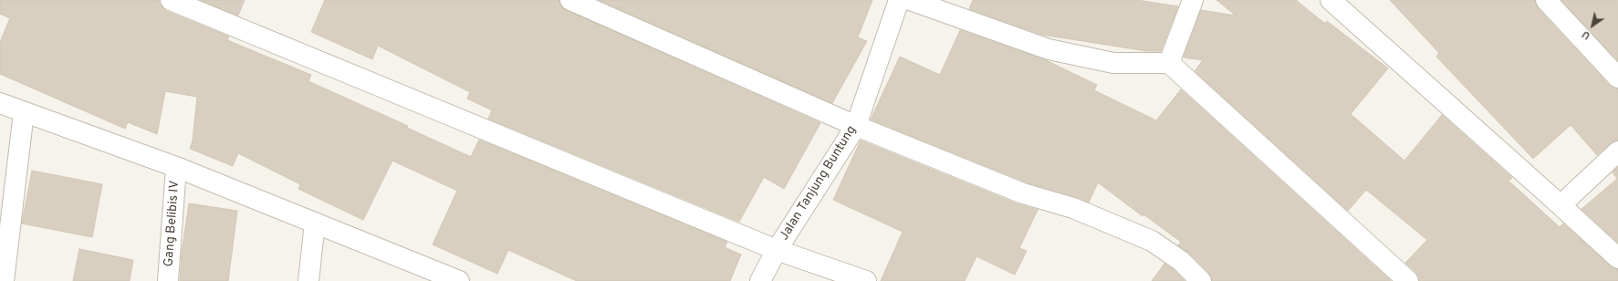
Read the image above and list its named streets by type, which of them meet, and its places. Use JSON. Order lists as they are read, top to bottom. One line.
{"streets":{"street":["Jalan Tanjung Buntung","Gang Belibis IV"]},"north":"bottom left"}
